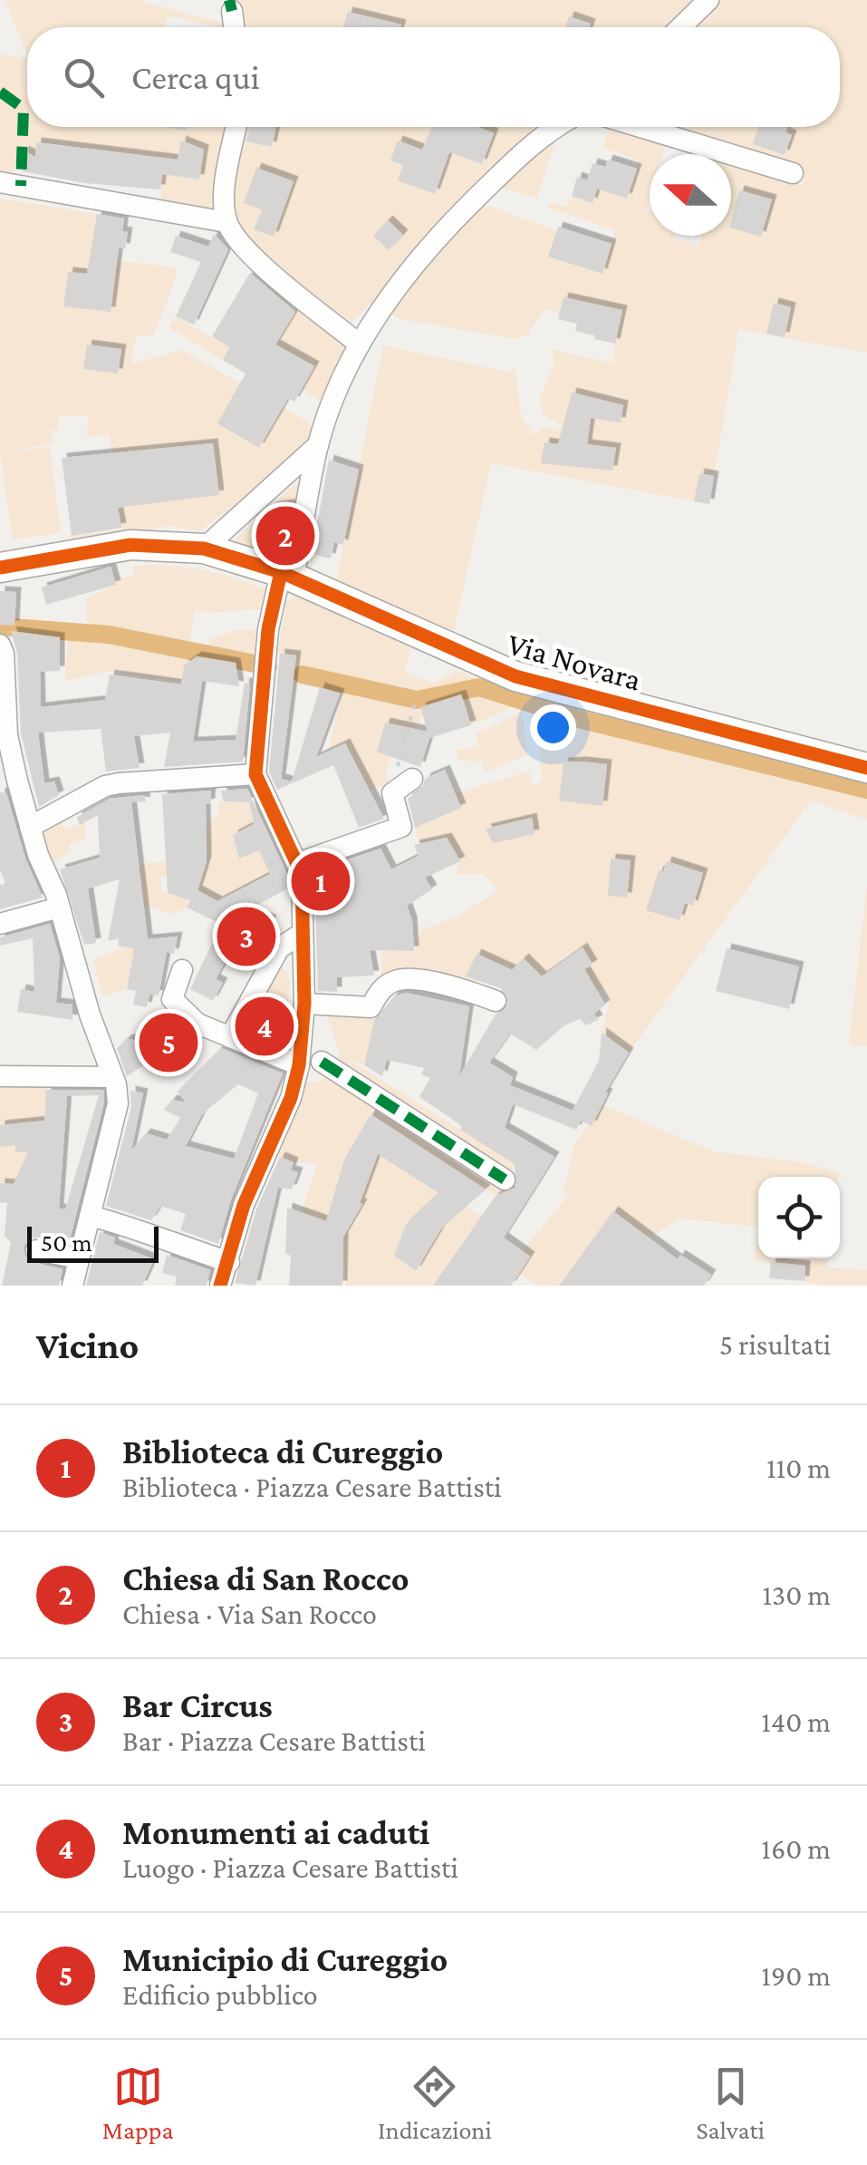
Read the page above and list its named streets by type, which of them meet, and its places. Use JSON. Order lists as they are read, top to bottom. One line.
{"streets":{"main road":["Via Novara"]},"scale_bar":"50 m","north":"left","page":{"search":"Cerca qui","pins":["2","1","3","4","5"],"scale":"50 m","heading":["Vicino","5 risultati"],"list":[{"mark":"1","name":"Biblioteca di Cureggio","note":"Biblioteca · Piazza Cesare Battisti","value":"110 m"},{"mark":"2","name":"Chiesa di San Rocco","note":"Chiesa · Via San Rocco","value":"130 m"},{"mark":"3","name":"Bar Circus","note":"Bar · Piazza Cesare Battisti","value":"140 m"},{"mark":"4","name":"Monumenti ai caduti","note":"Luogo · Piazza Cesare Battisti","value":"160 m"},{"mark":"5","name":"Municipio di Cureggio","note":"Edificio pubblico","value":"190 m"}],"nav":["Mappa","Indicazioni","Salvati"]}}
